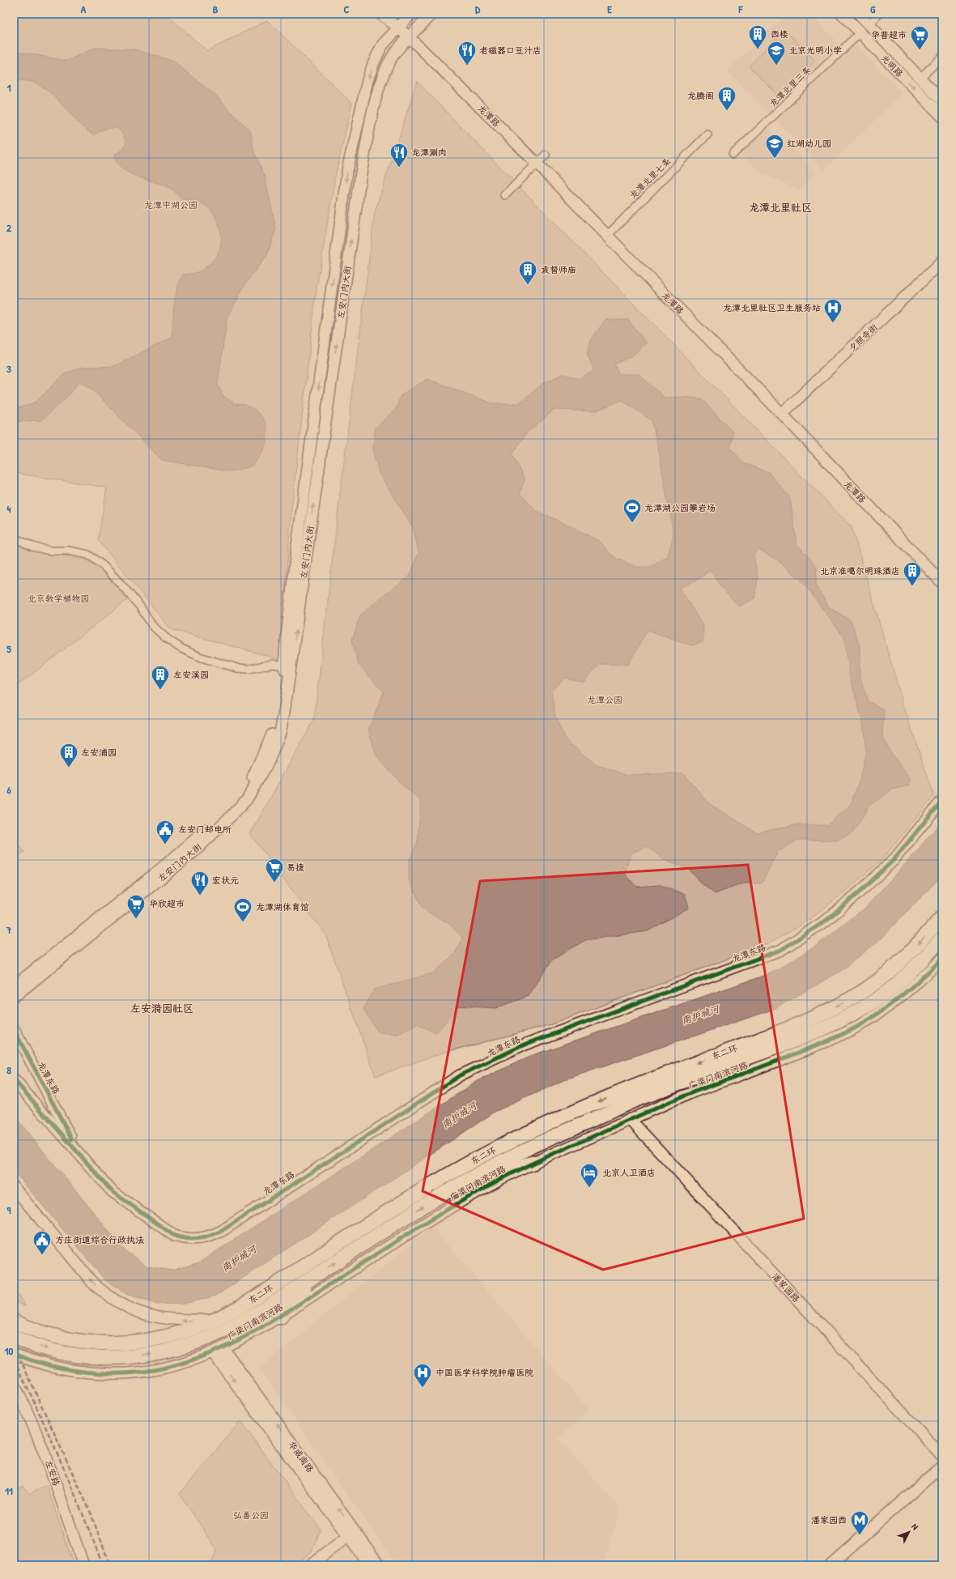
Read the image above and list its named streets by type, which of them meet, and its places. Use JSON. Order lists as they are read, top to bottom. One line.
{"streets":{"highway":["东二环"],"main road":["华威南路"],"street":["光明路","龙潭北里三条","龙潭路","龙潭北里七条","左安门内大街","夕照寺街","龙潭东路","广渠门南滨河路","潘家园路","左安路"]},"crossings":[["光明路","龙潭北里三条"],["龙潭路","龙潭北里七条"],["龙潭路","左安门内大街"],["龙潭路","夕照寺街"],["广渠门南滨河路","潘家园路"],["广渠门南滨河路","华威南路"]],"districts":["龙潭北里社区","左安漪园社区"],"water":["南护城河"],"parks":["龙潭中湖公园","北京教学植物园","龙潭公园","弘善公园"],"places":{"building":["西楼","龙腾阁","袁督师庙","北京准噶尔明珠酒店","左安溪园","左安浦园"],"supermarket":["华普超市","易捷","华欣超市"],"restaurant":["老磁器口豆汁店","龙潭涮肉","宏状元"],"school or university":["北京光明小学","红湖幼儿园"],"hospital":["龙潭北里社区卫生服务站","中国医学科学院肿瘤医院"],"sports":["龙潭湖公园攀岩场","龙潭湖体育馆"],"public building":["左安门邮电所","方庄街道综合行政执法"],"hotel":["北京人卫酒店"],"metro station":["潘家园西"]},"north":"top right","grid":{"columns":["A","B","C","D","E","F","G"],"rows":["1","2","3","4","5","6","7","8","9","10","11"]}}
